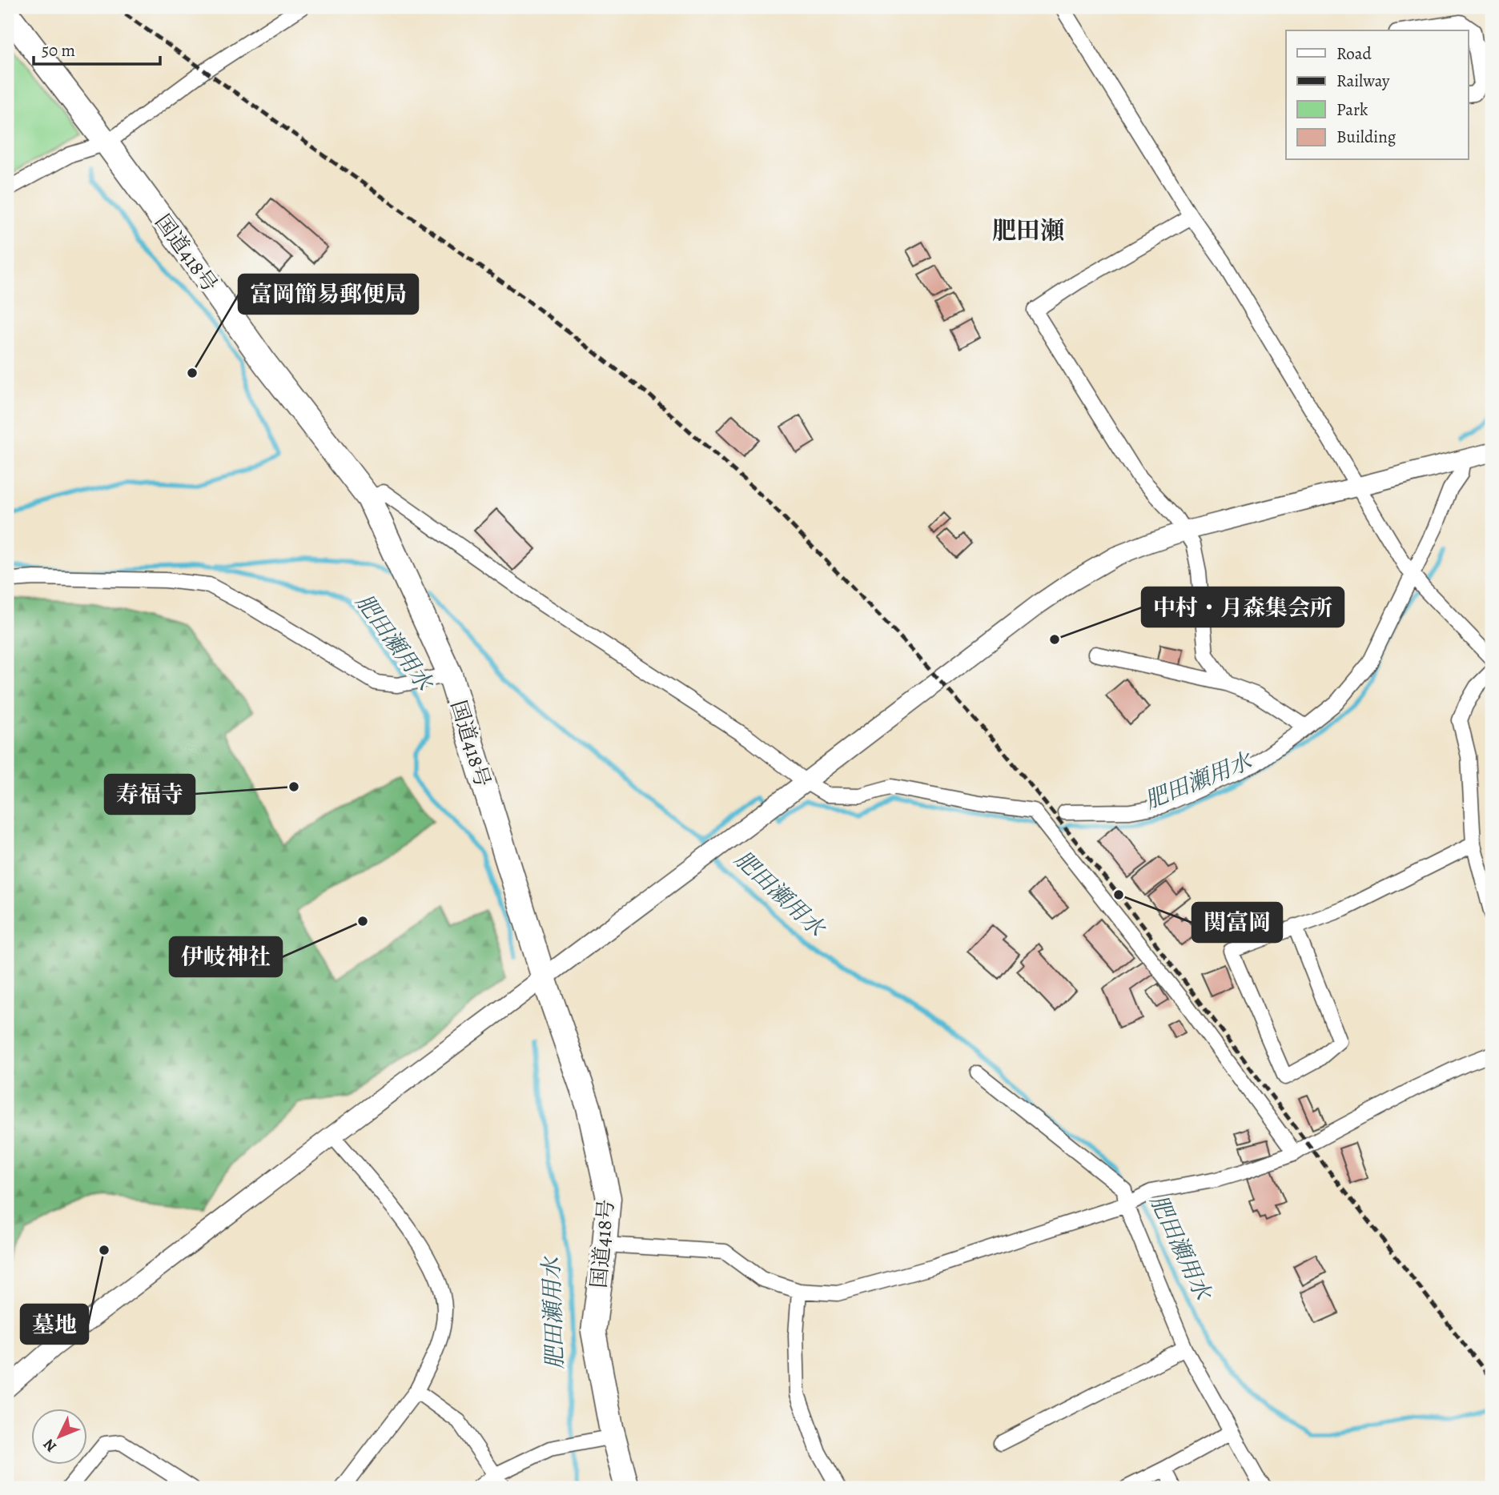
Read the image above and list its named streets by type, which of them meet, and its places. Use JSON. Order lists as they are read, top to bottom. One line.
{"streets":{"highway":["国道418号"]},"districts":["肥田瀬"],"water":["肥田瀬用水"],"places":["富岡簡易郵便局","中村・月森集会所","寿福寺","関富岡","伊岐神社","墓地"],"legend":["Road","Railway","Park","Building"],"scale_bar":"50 m","north":"bottom left"}
